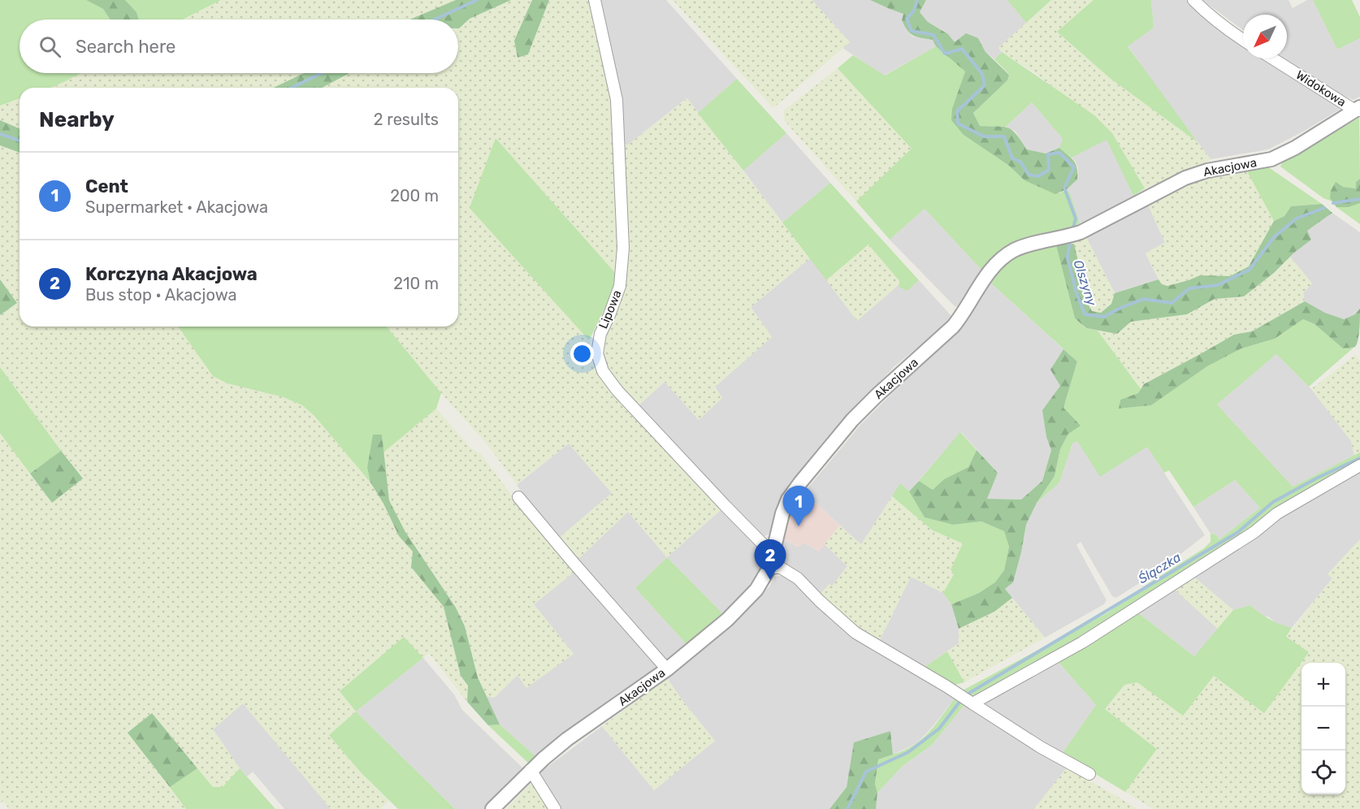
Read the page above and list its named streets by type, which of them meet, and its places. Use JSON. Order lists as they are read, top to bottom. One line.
{"streets":{"street":["Widokowa","Akacjowa","Lipowa"]},"crossings":[["Widokowa","Akacjowa"],["Akacjowa","Lipowa"]],"water":["Olszyny","Ślączka"],"north":"bottom left","page":{"search":"Search here","heading":["Nearby","2 results"],"list":[{"mark":"1","name":"Cent","note":"Supermarket · Akacjowa","value":"200 m"},{"mark":"2","name":"Korczyna Akacjowa","note":"Bus stop · Akacjowa","value":"210 m"}],"pins":["1","2"],"map_buttons":["+","−"]}}
